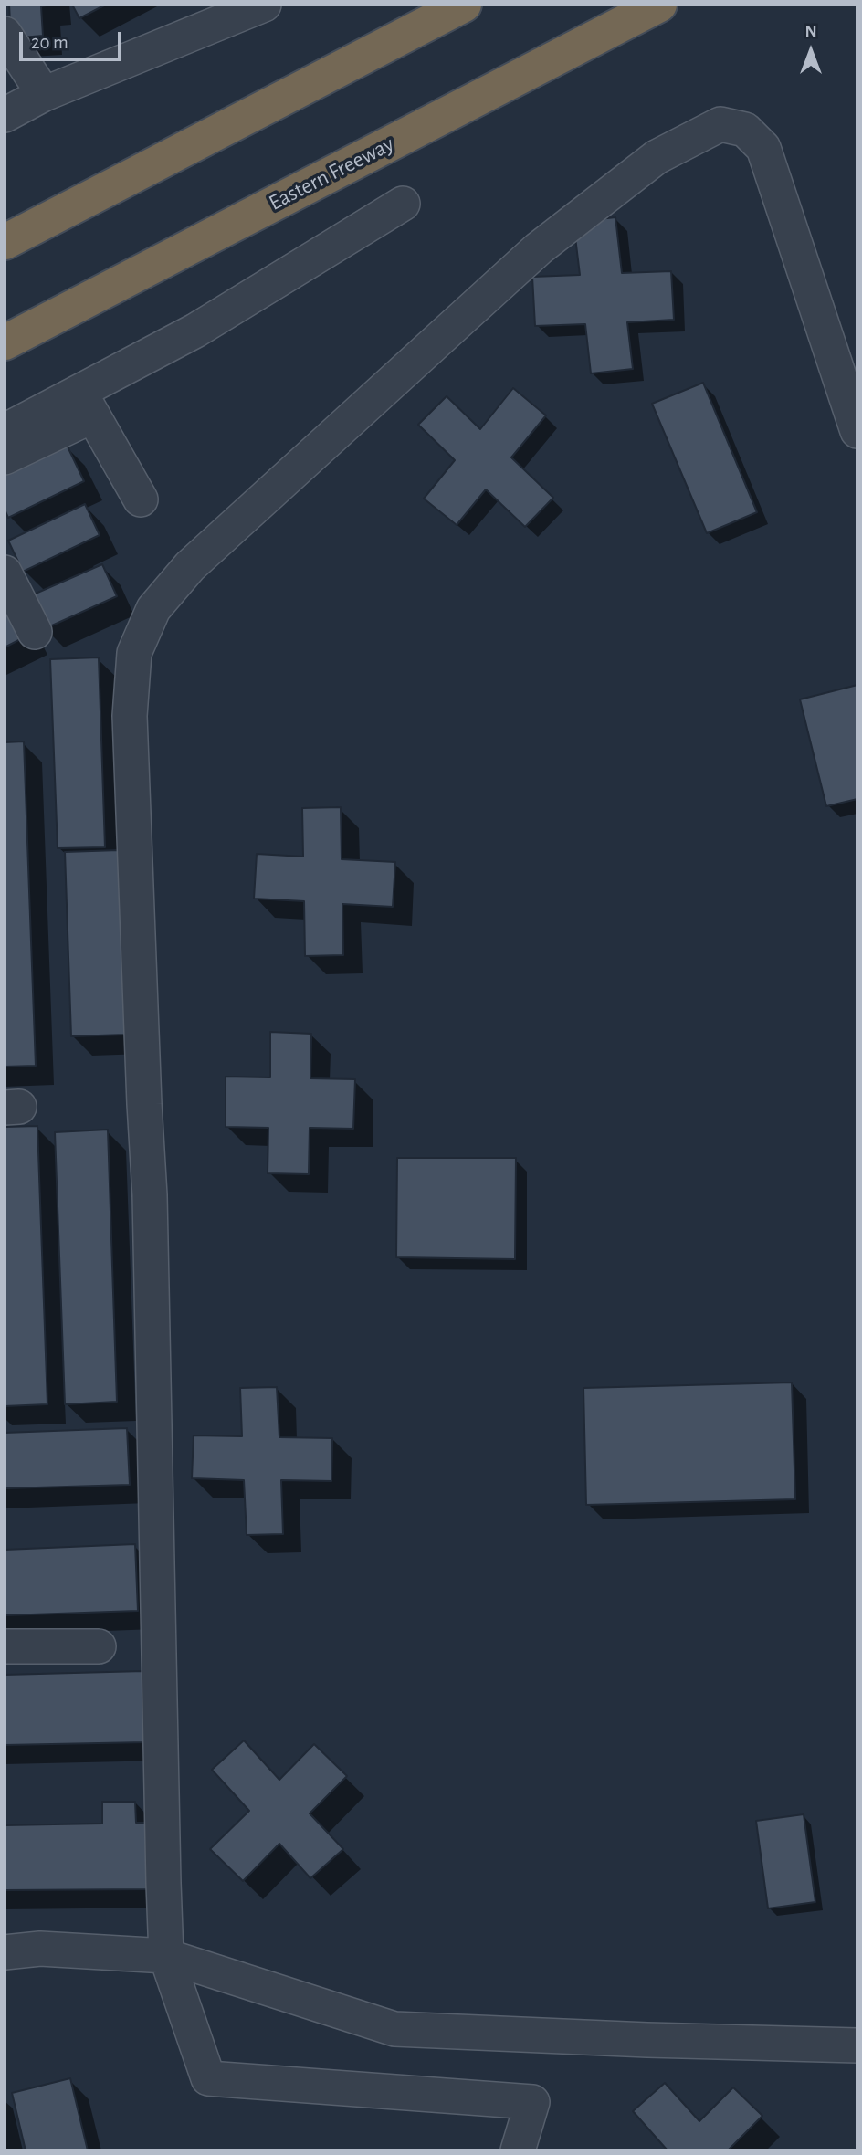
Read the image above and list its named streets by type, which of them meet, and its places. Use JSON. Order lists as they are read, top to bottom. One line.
{"streets":{"highway":["Eastern Freeway"]},"scale_bar":"20 m","north":"top"}
